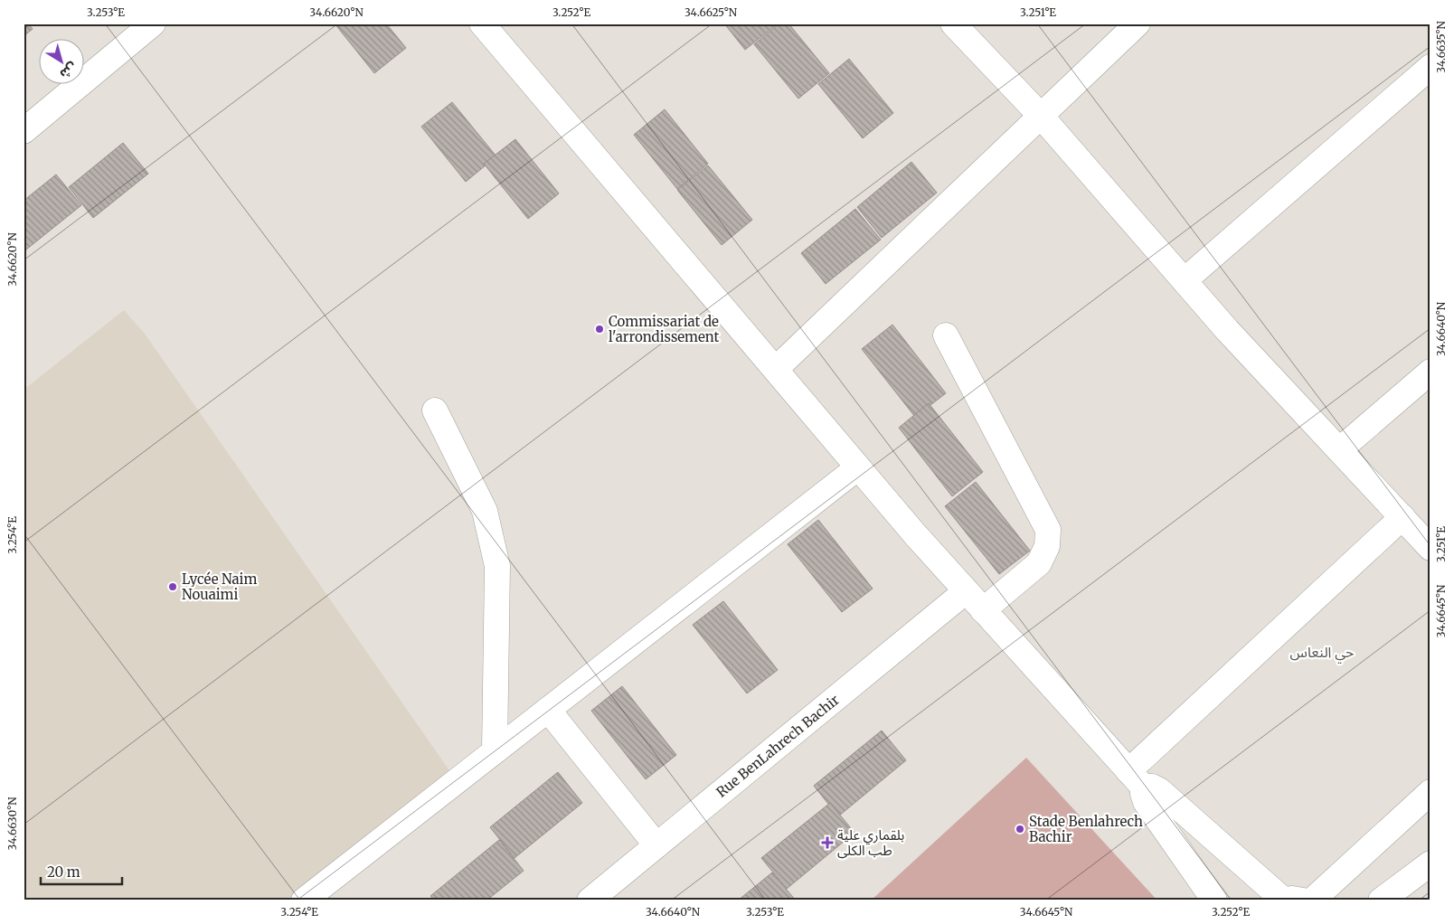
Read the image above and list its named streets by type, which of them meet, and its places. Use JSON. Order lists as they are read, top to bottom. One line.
{"streets":{"street":["Rue BenLahrech Bachir"]},"districts":["حي النعاس"],"places":{"other":["Commissariat de l'arrondissement","Lycée Naim Nouaimi","Stade Benlahrech Bachir"],"health":["بلقماري علية طب الكلى"]},"scale_bar":"20 m","north":"bottom right","coordinates":["3.253°E","34.6620°N","3.252°E","34.6625°N","3.251°E","34.6635°N","34.6640°N","3.254°E","34.6645°N","34.6630°N"]}
